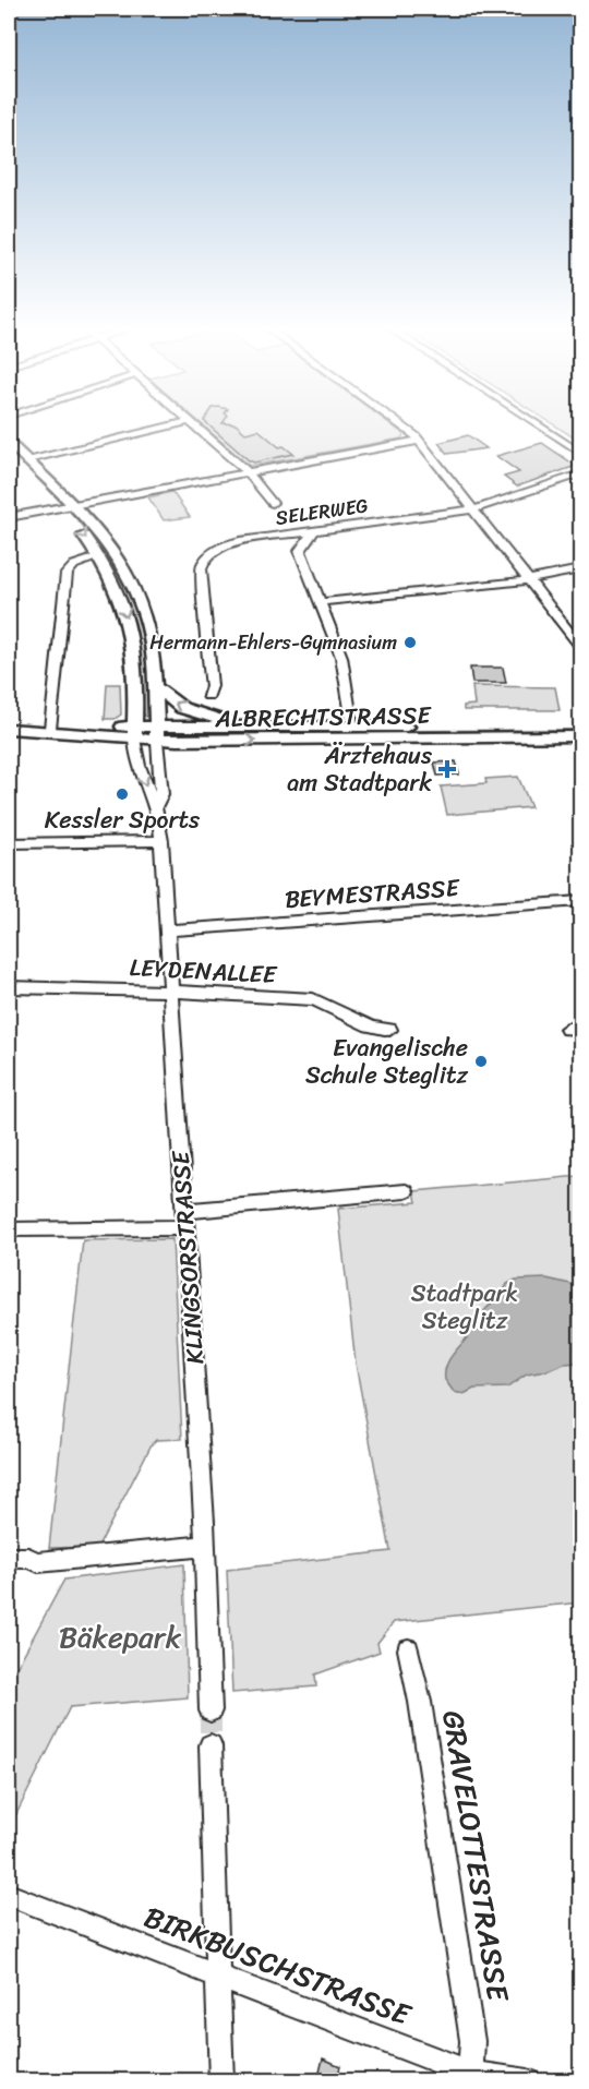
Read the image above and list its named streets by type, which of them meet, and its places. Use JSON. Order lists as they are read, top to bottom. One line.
{"streets":{"main road":["ALBRECHTSTRASSE"],"street":["SELERWEG","BEYMESTRASSE","LEYDENALLEE","KLINGSORSTRASSE","GRAVELOTTESTRASSE","BIRKBUSCHSTRASSE"]},"crossings":[["ALBRECHTSTRASSE","KLINGSORSTRASSE"],["BEYMESTRASSE","KLINGSORSTRASSE"],["LEYDENALLEE","KLINGSORSTRASSE"],["GRAVELOTTESTRASSE","BIRKBUSCHSTRASSE"]],"parks":["Stadtpark Steglitz","Bäkepark"],"places":{"other":["Hermann-Ehlers-Gymnasium","Kessler Sports","Evangelische Schule Steglitz"],"health":["Ärztehaus am Stadtpark"]}}
